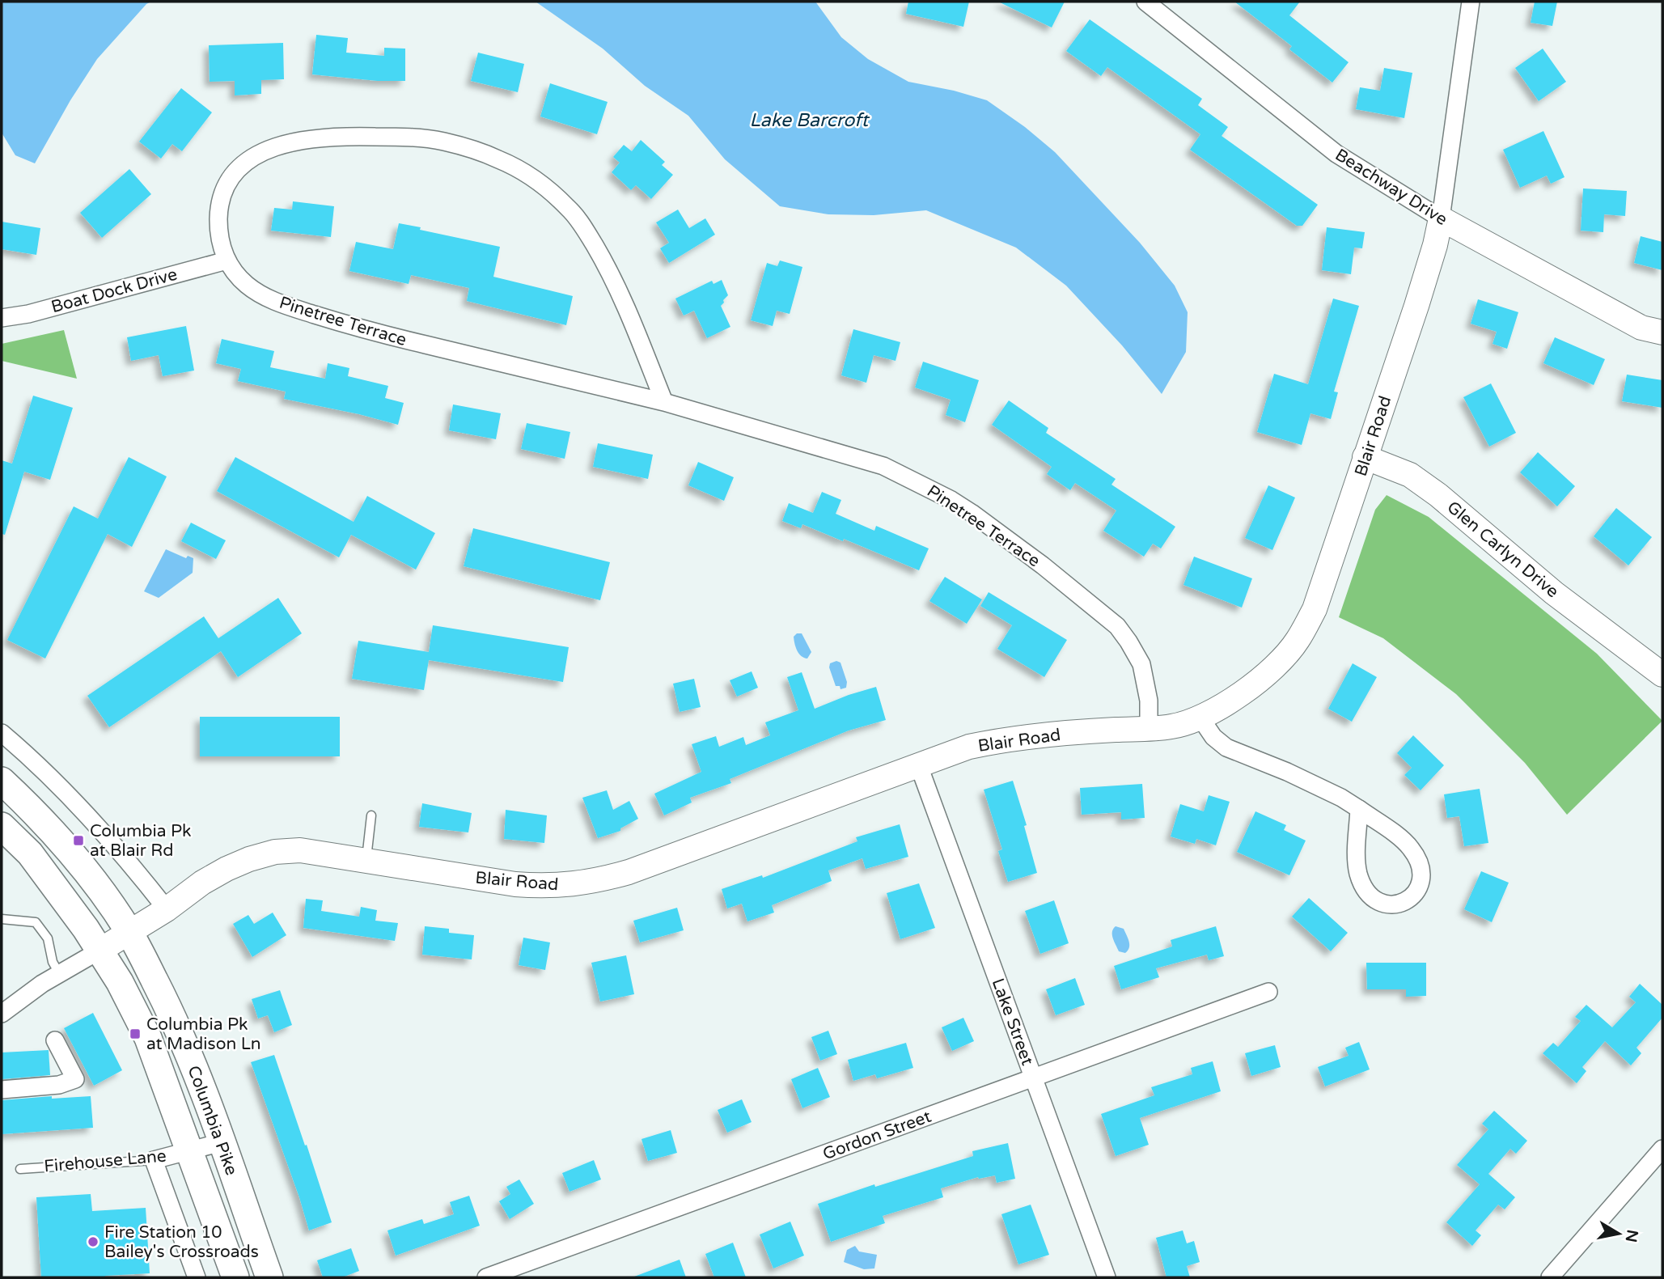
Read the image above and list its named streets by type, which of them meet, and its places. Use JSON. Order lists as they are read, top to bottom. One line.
{"streets":{"main road":["Columbia Pike"],"street":["Beachway Drive","Boat Dock Drive","Pinetree Terrace","Blair Road","Glen Carlyn Drive","Lake Street","Gordon Street","Firehouse Lane"]},"crossings":[["Beachway Drive","Blair Road"],["Boat Dock Drive","Pinetree Terrace"],["Pinetree Terrace","Blair Road"],["Blair Road","Glen Carlyn Drive"],["Blair Road","Lake Street"],["Blair Road","Columbia Pike"],["Lake Street","Gordon Street"],["Columbia Pike","Firehouse Lane"]],"water":["Lake Barcroft"],"places":{"transit":["Columbia Pk at Blair Rd","Columbia Pk at Madison Ln"],"other":["Fire Station 10 Bailey's Crossroads"]},"north":"right"}
